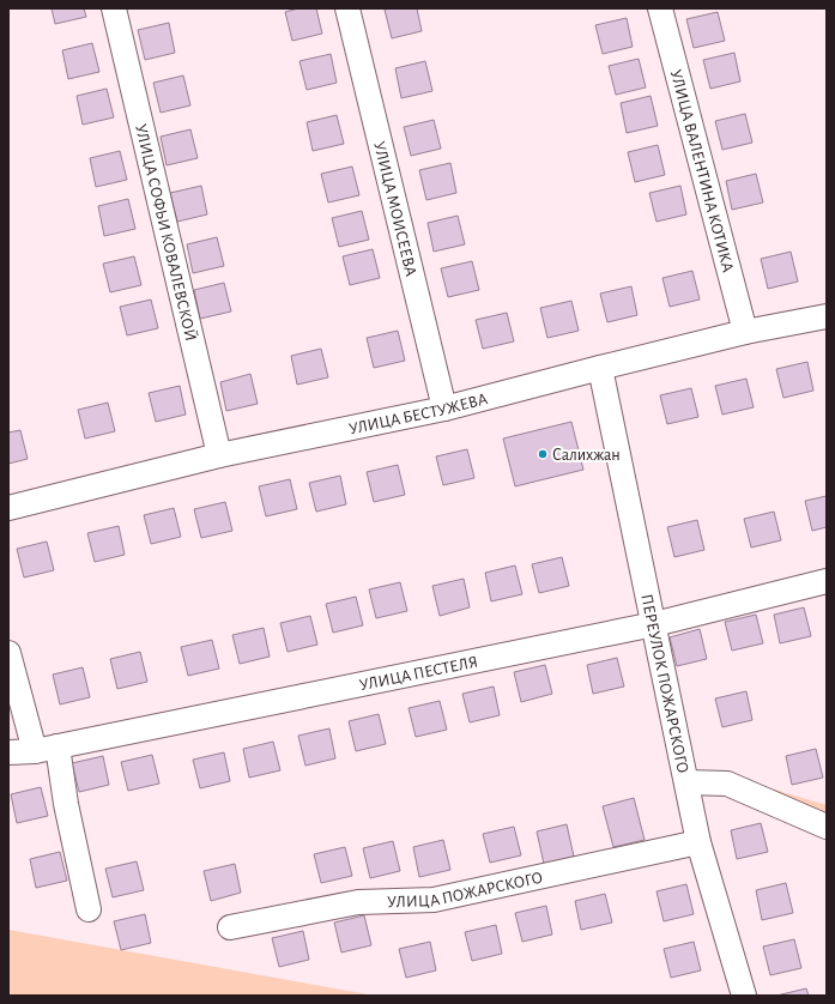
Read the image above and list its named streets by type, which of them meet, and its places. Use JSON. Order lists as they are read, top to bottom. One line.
{"streets":{"street":["УЛИЦА ВАЛЕНТИНА КОТИКА","УЛИЦА МОИСЕЕВА","УЛИЦА СОФЬИ КОВАЛЕВСКОЙ","УЛИЦА БЕСТУЖЕВА","УЛИЦА ПЕСТЕЛЯ","ПЕРЕУЛОК ПОЖАРСКОГО","УЛИЦА ПОЖАРСКОГО"]},"crossings":[["УЛИЦА ВАЛЕНТИНА КОТИКА","УЛИЦА БЕСТУЖЕВА"],["УЛИЦА МОИСЕЕВА","УЛИЦА БЕСТУЖЕВА"],["УЛИЦА СОФЬИ КОВАЛЕВСКОЙ","УЛИЦА БЕСТУЖЕВА"],["УЛИЦА БЕСТУЖЕВА","ПЕРЕУЛОК ПОЖАРСКОГО"],["УЛИЦА ПЕСТЕЛЯ","ПЕРЕУЛОК ПОЖАРСКОГО"],["ПЕРЕУЛОК ПОЖАРСКОГО","УЛИЦА ПОЖАРСКОГО"]],"places":["Салихжан"]}
